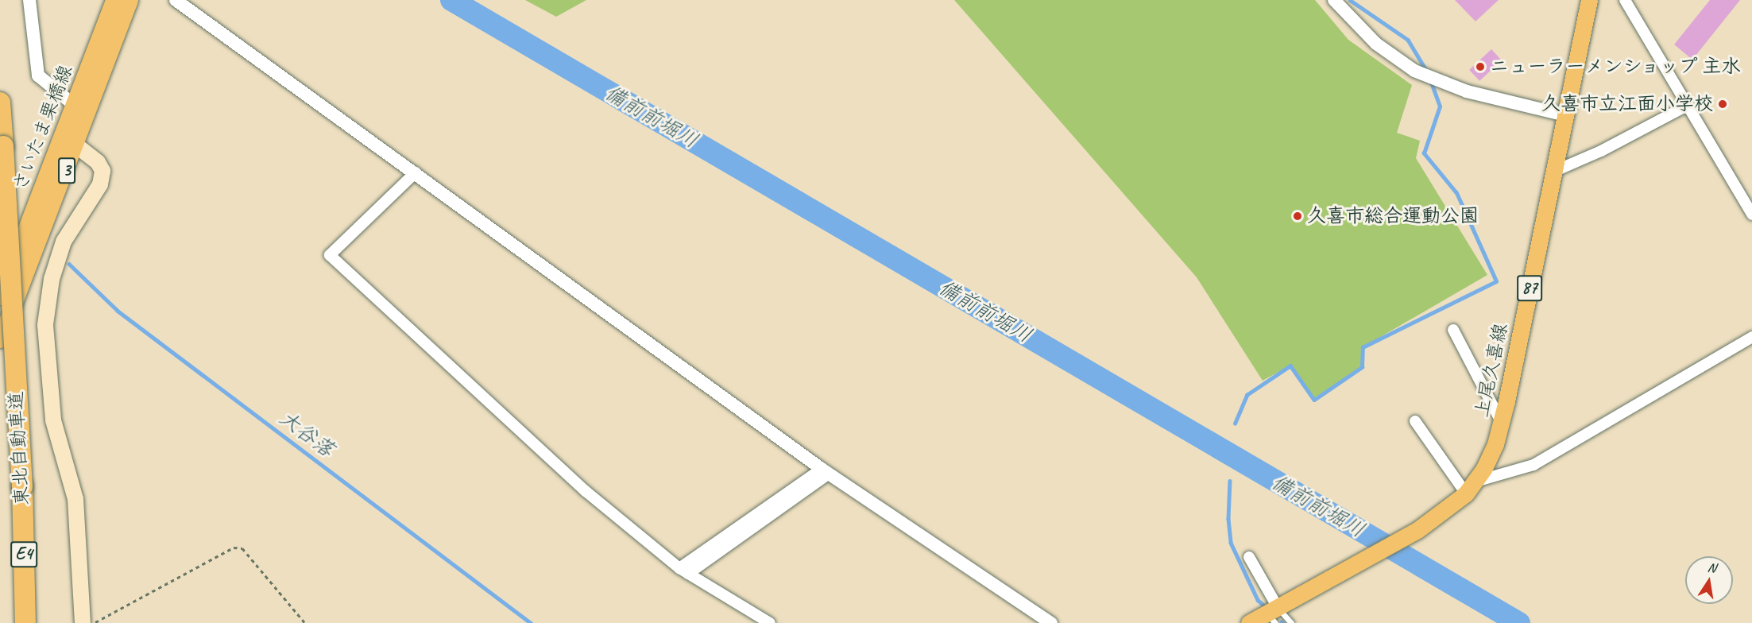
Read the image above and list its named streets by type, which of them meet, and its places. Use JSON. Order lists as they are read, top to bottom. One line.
{"streets":{"highway":["東北自動車道","E4"],"main road":["さいたま栗橋線","3","87","上尾久喜線"]},"water":["備前前堀川","大谷落"],"places":["ニューラーメンショップ 主水","久喜市立江面小学校","久喜市総合運動公園"],"north":"top"}
